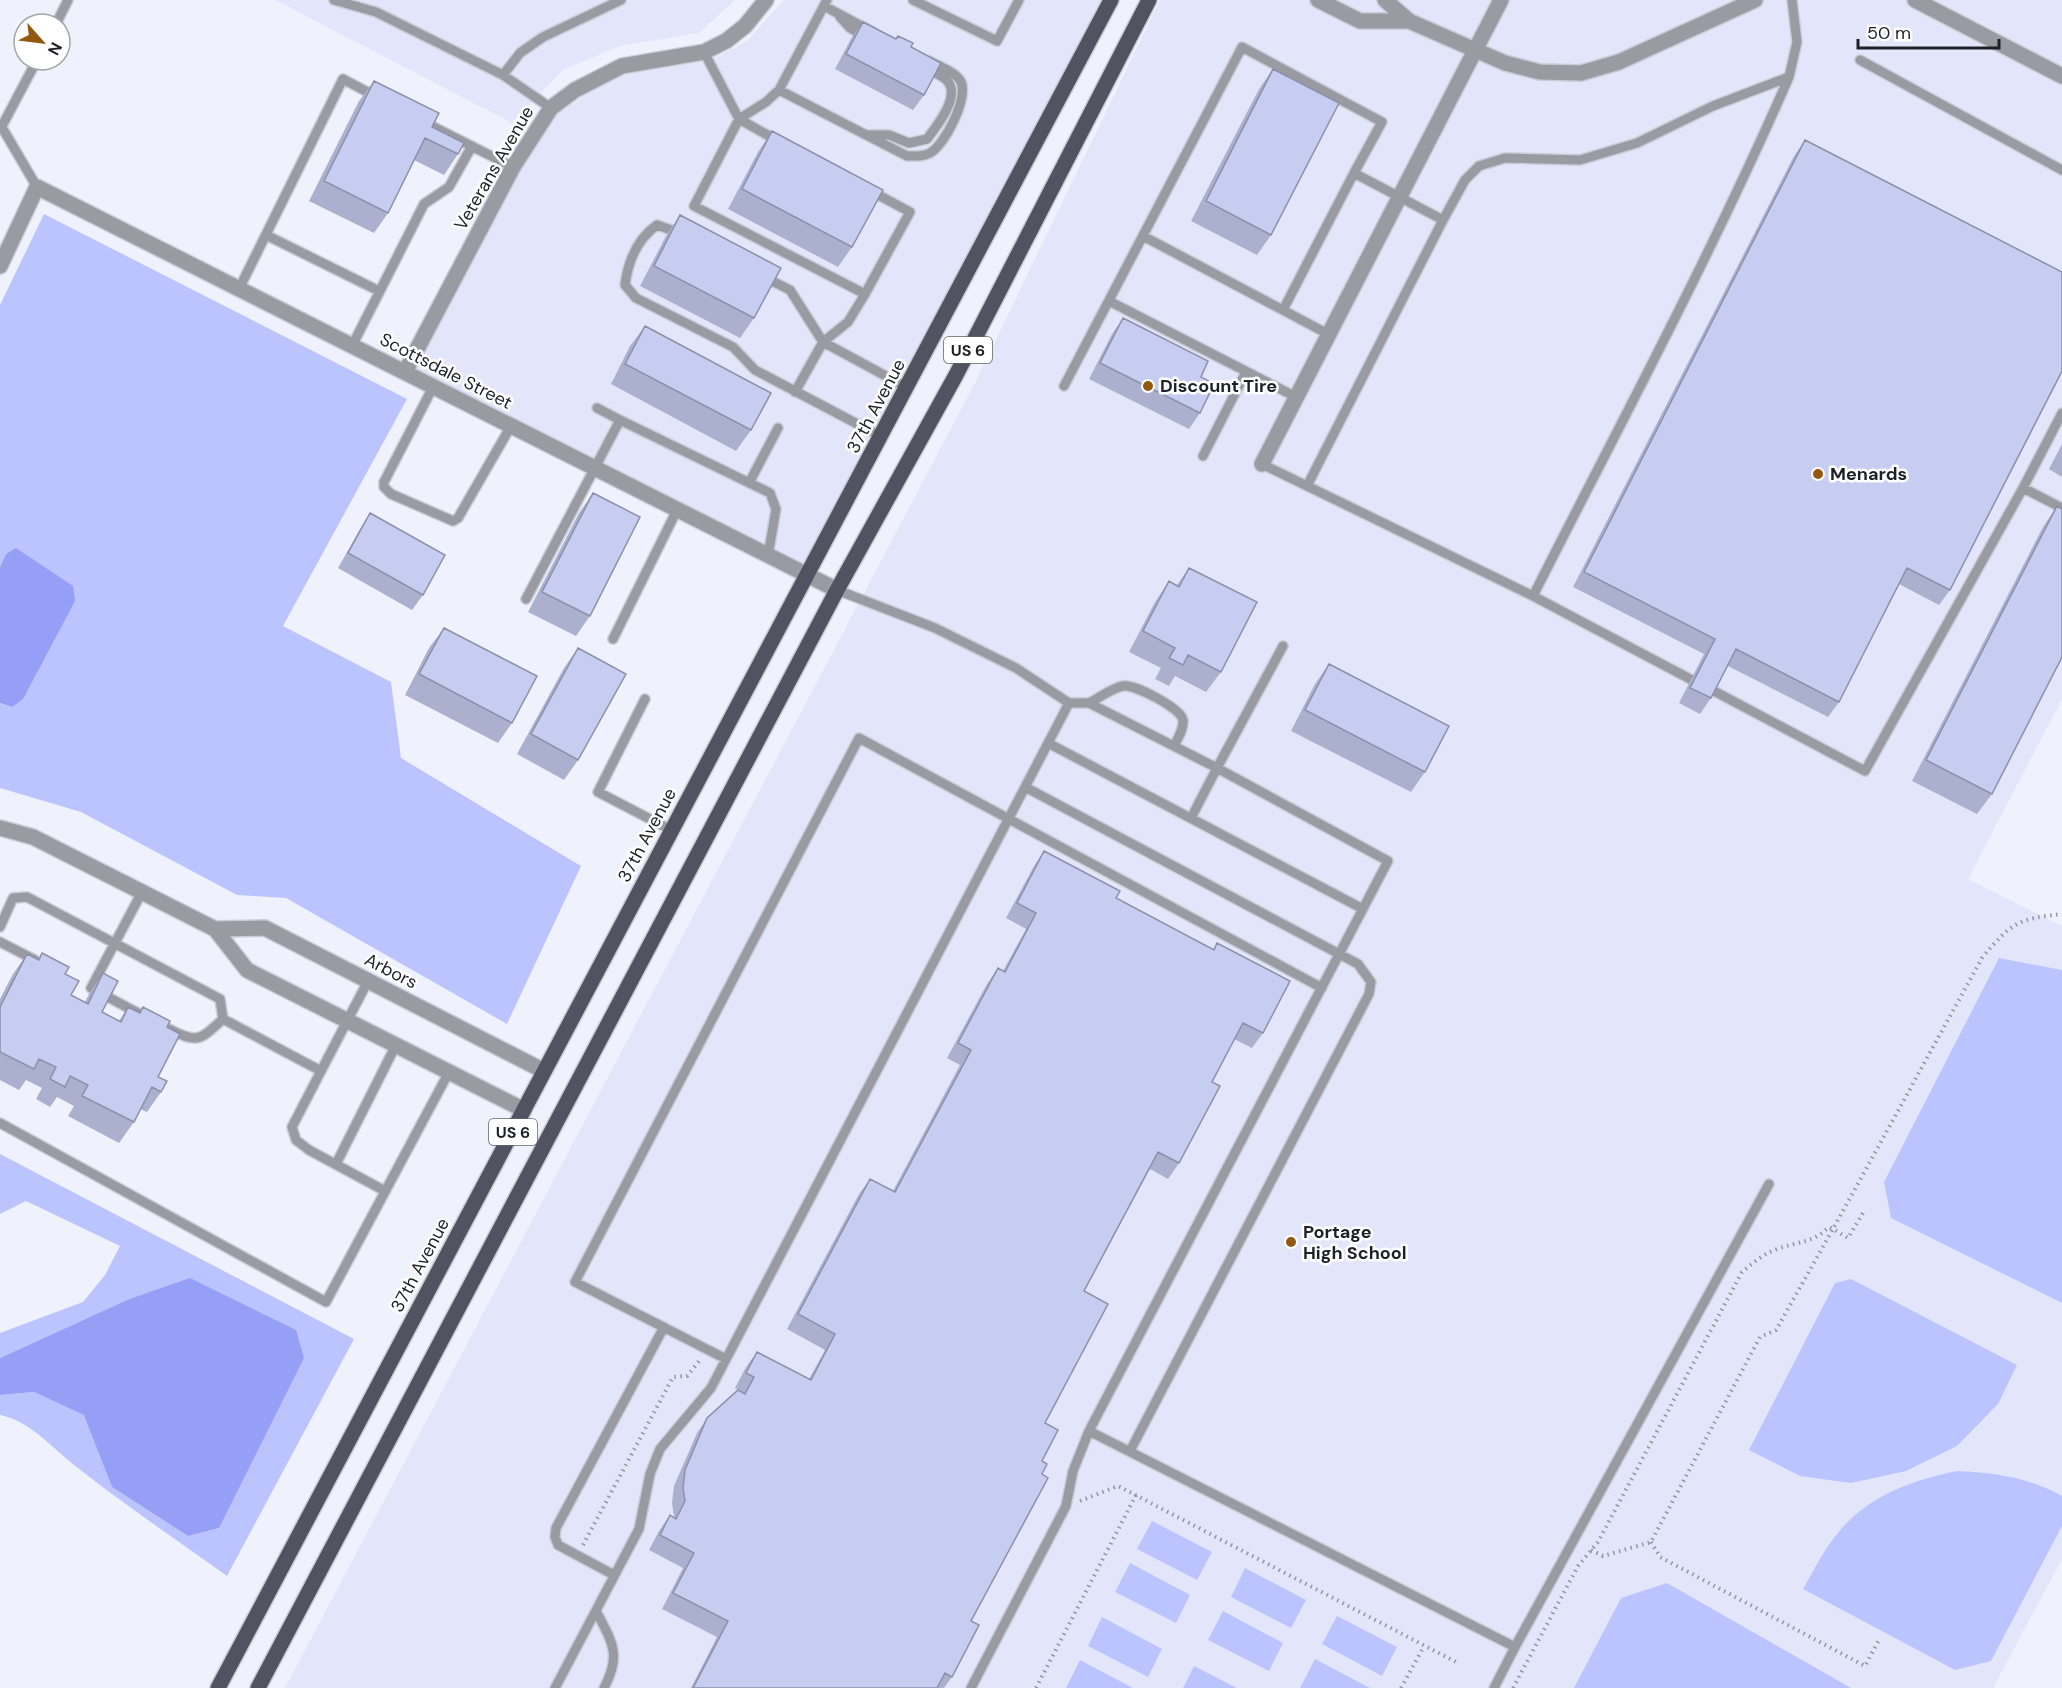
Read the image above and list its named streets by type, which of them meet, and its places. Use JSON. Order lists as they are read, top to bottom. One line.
{"streets":{"main road":["US 6","37th Avenue"],"street":["Veterans Avenue","Scottsdale Street","Arbors"]},"crossings":[["Veterans Avenue","Scottsdale Street"],["US 6","Scottsdale Street"],["Scottsdale Street","37th Avenue"],["37th Avenue","Arbors"]],"places":["Discount Tire","Menards","Portage High School"],"scale_bar":"50 m","north":"bottom right"}
